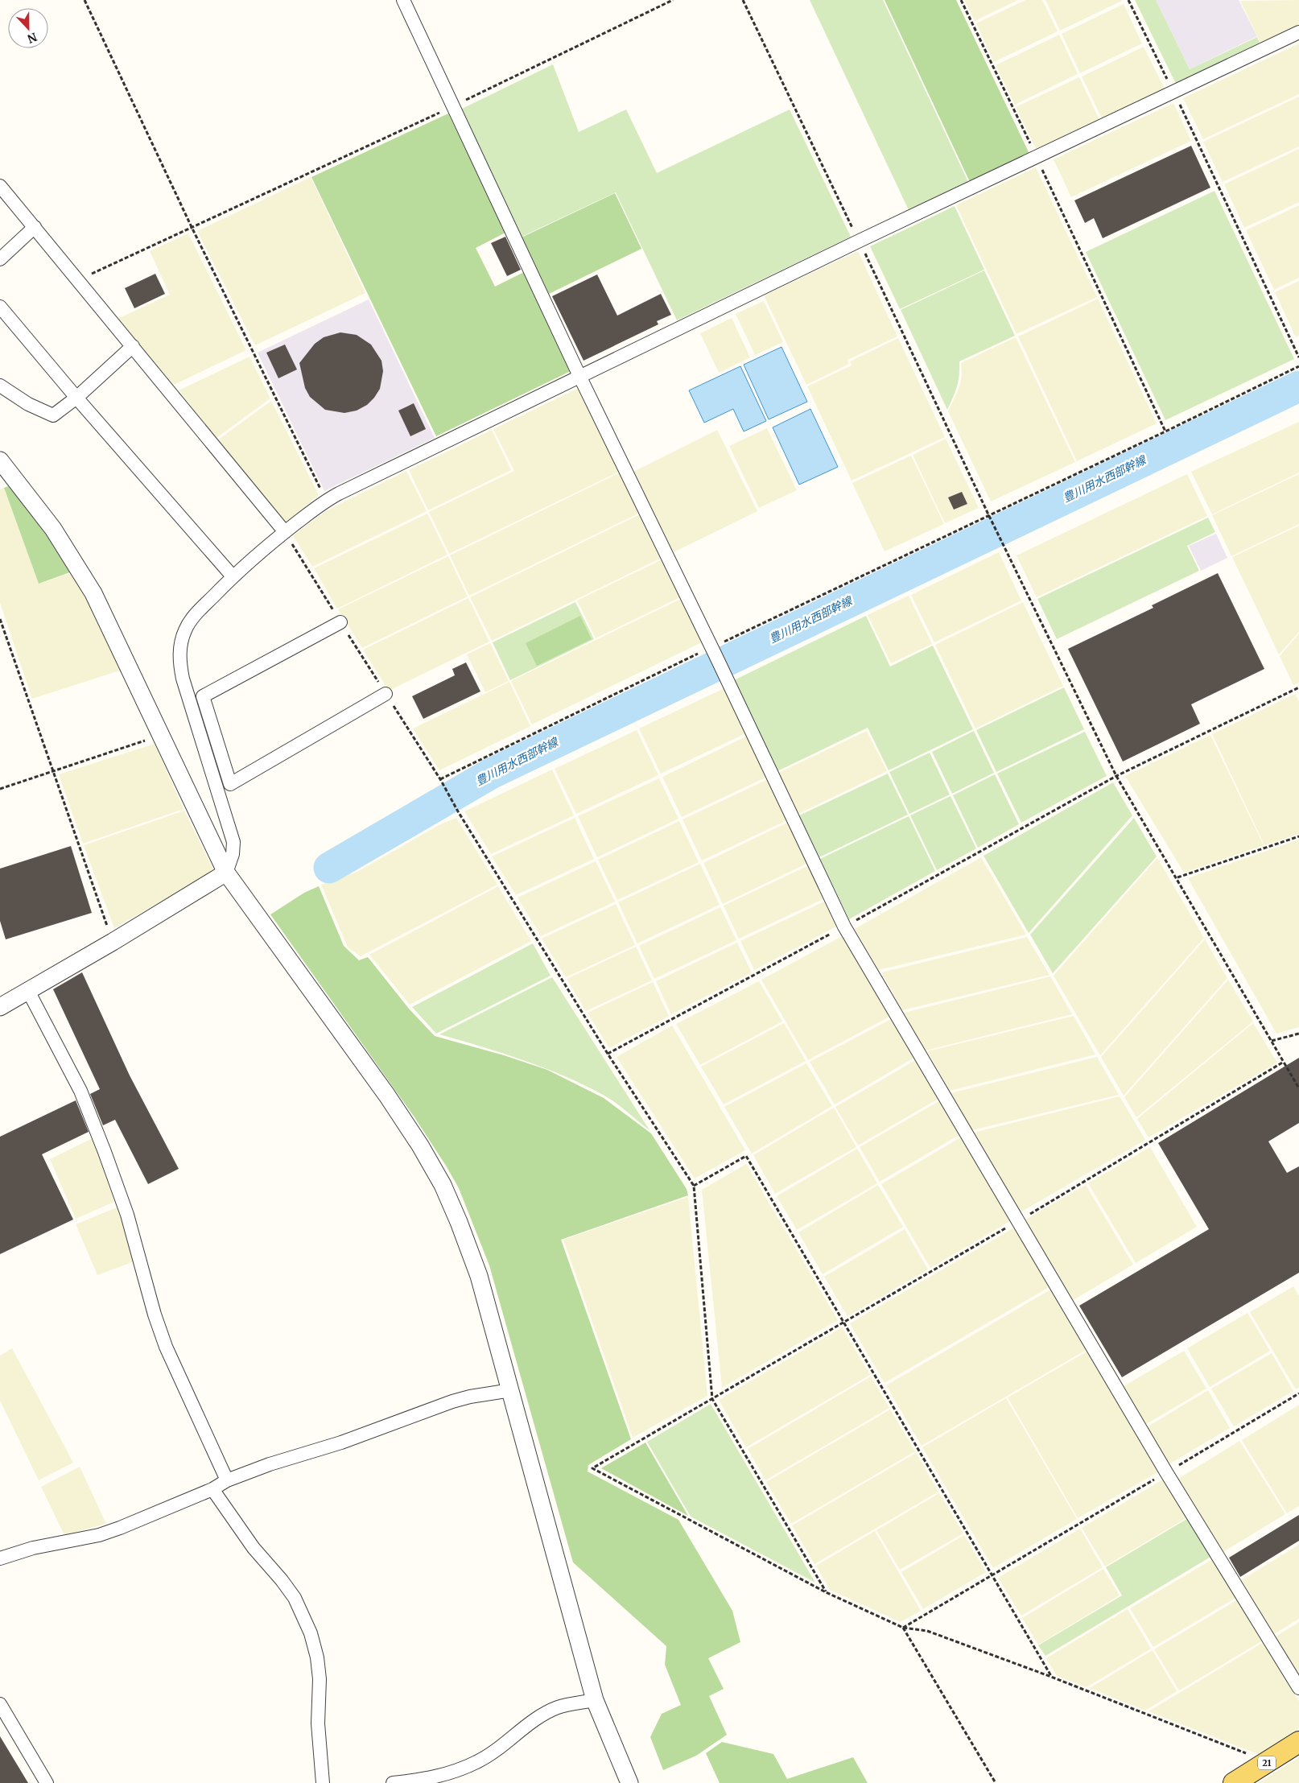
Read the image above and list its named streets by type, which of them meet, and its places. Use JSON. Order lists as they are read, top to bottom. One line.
{"streets":{"main road":["21"]},"water":["豊川用水西部幹線"],"north":"bottom"}
